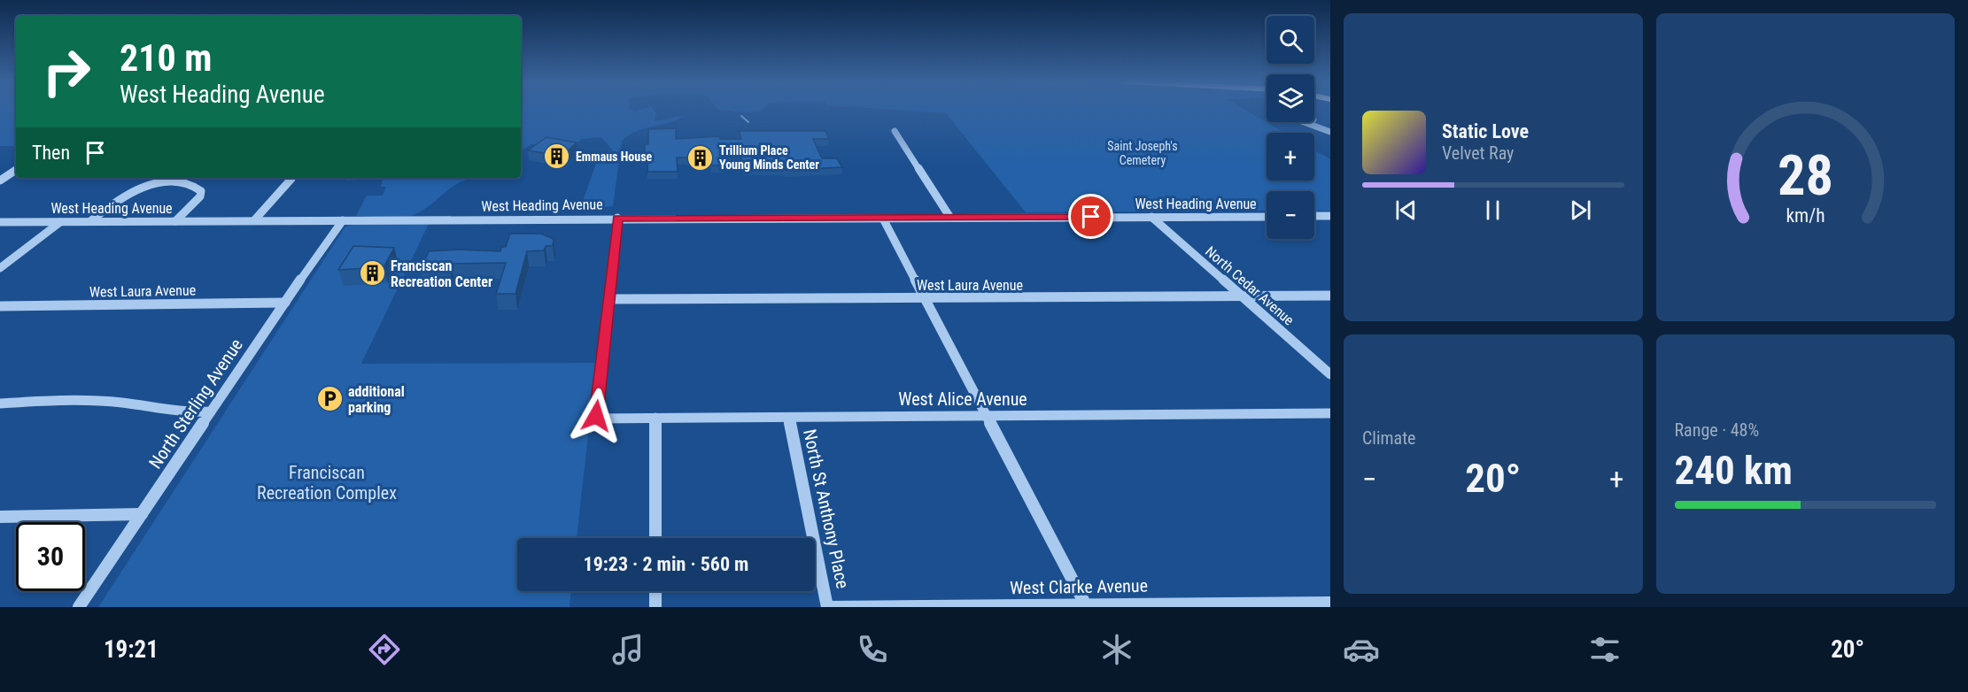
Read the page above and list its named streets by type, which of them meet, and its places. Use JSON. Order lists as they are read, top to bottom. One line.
{"streets":{"street":["West Heading Avenue","West Laura Avenue","North Cedar Avenue","West Alice Avenue","North Sterling Avenue","North St Anthony Place","West Clarke Avenue"]},"crossings":[["West Heading Avenue","North Cedar Avenue"],["West Heading Avenue","North Sterling Avenue"],["West Laura Avenue","North Cedar Avenue"],["West Laura Avenue","West Alice Avenue"],["West Laura Avenue","North Sterling Avenue"],["West Alice Avenue","North St Anthony Place"],["North St Anthony Place","West Clarke Avenue"]],"parks":["Saint Joseph's Cemetery","Franciscan Recreation Complex"],"places":{"building":["Emmaus House","Trillium Place Young Minds Center","Franciscan Recreation Center"],"parking":["additional parking"]},"page":{"map_buttons":["+","−"],"turn":["210 m","West Heading Avenue"],"song":["Static Love","Velvet Ray"],"then":"Then","tile":["Climate",["Range · 48%","240 km"]],"heat":["−","20°","+"],"limit":"30","trip":"19:23 · 2 min · 560 m","tabs":["19:21","20°"],"gauge":["28","km/h"]}}
